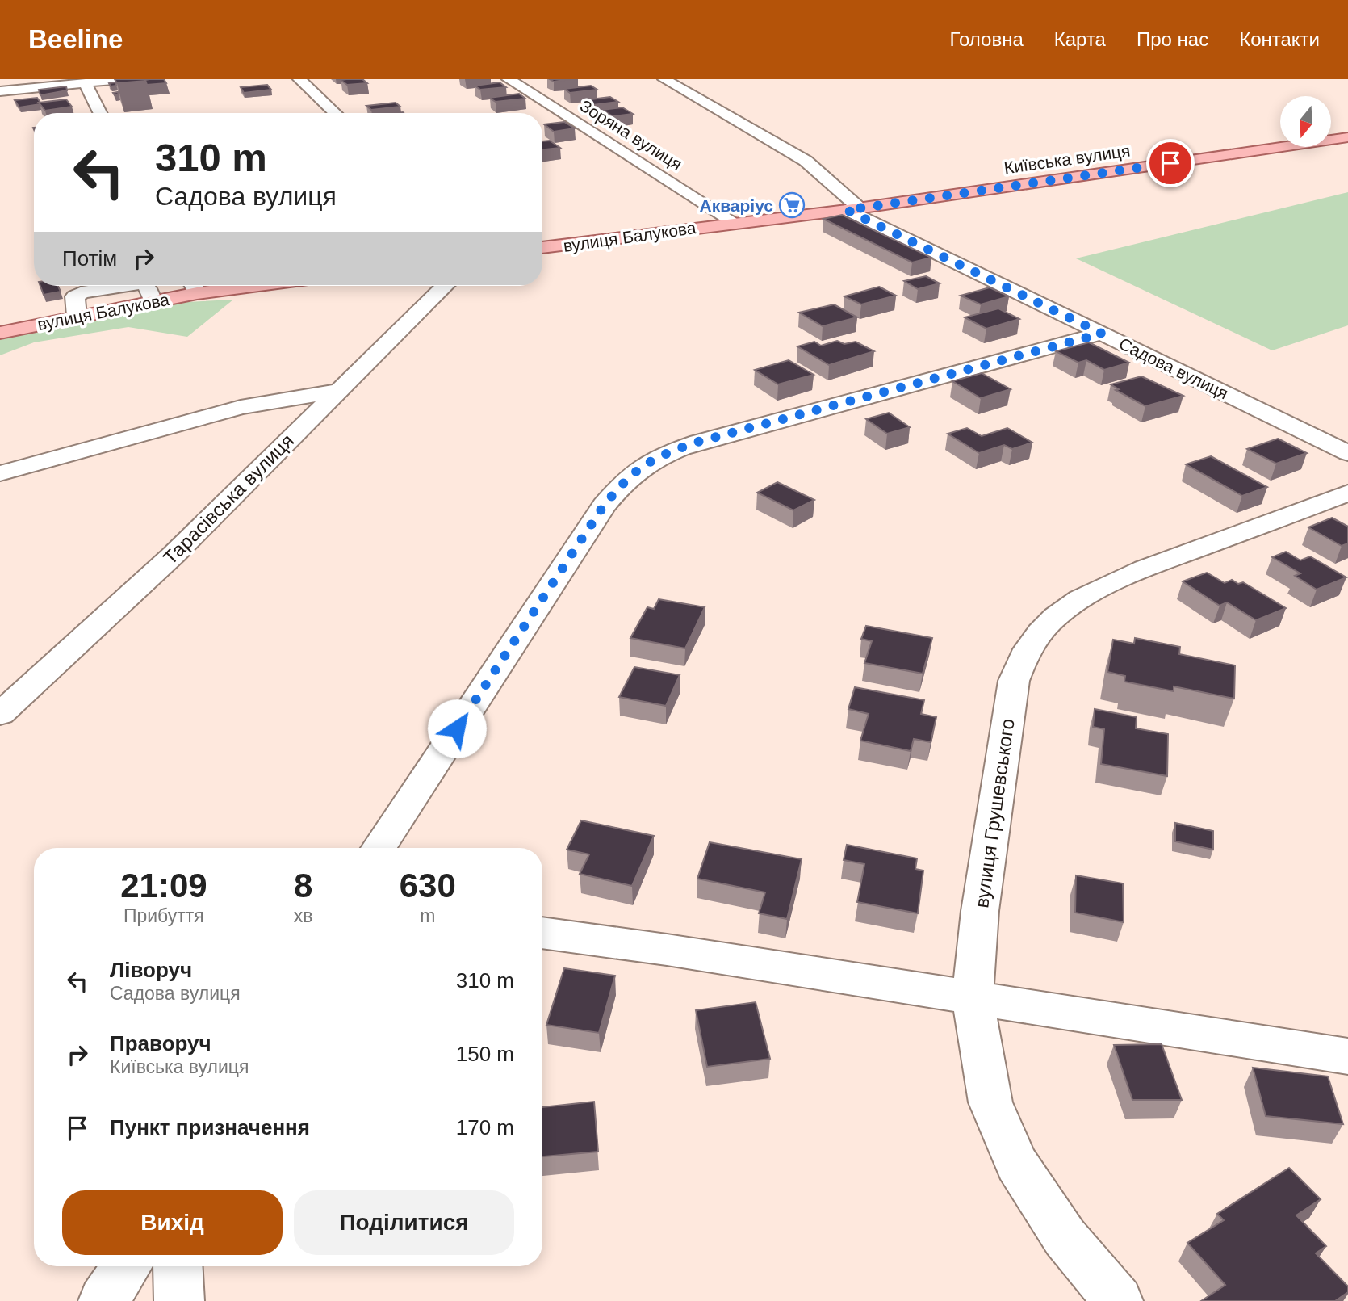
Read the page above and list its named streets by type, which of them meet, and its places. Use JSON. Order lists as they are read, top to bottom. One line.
{"streets":{"main road":["Київська вулиця","вулиця Балукова"],"street":["Зоряна вулиця","Садова вулиця","Тарасівська вулиця","вулиця Грушевського"]},"crossings":[["Зоряна вулиця","вулиця Балукова"],["Київська вулиця","вулиця Балукова"],["Київська вулиця","Садова вулиця"],["вулиця Балукова","Садова вулиця"]],"places":{"supermarket":["Акваріус"]},"north":"bottom","page":{"header":"Beeline","nav":["Головна","Карта","Про нас","Контакти"],"turn":["310 m","Садова вулиця"],"then":"Потім","eta":["21:09","Прибуття","8","хв","630","m"],"list":[{"name":"Ліворуч","note":"Садова вулиця","value":"310 m"},{"name":"Праворуч","note":"Київська вулиця","value":"150 m"},{"name":"Пункт призначення","value":"170 m"}],"buttons":["Вихід","Поділитися"]}}
